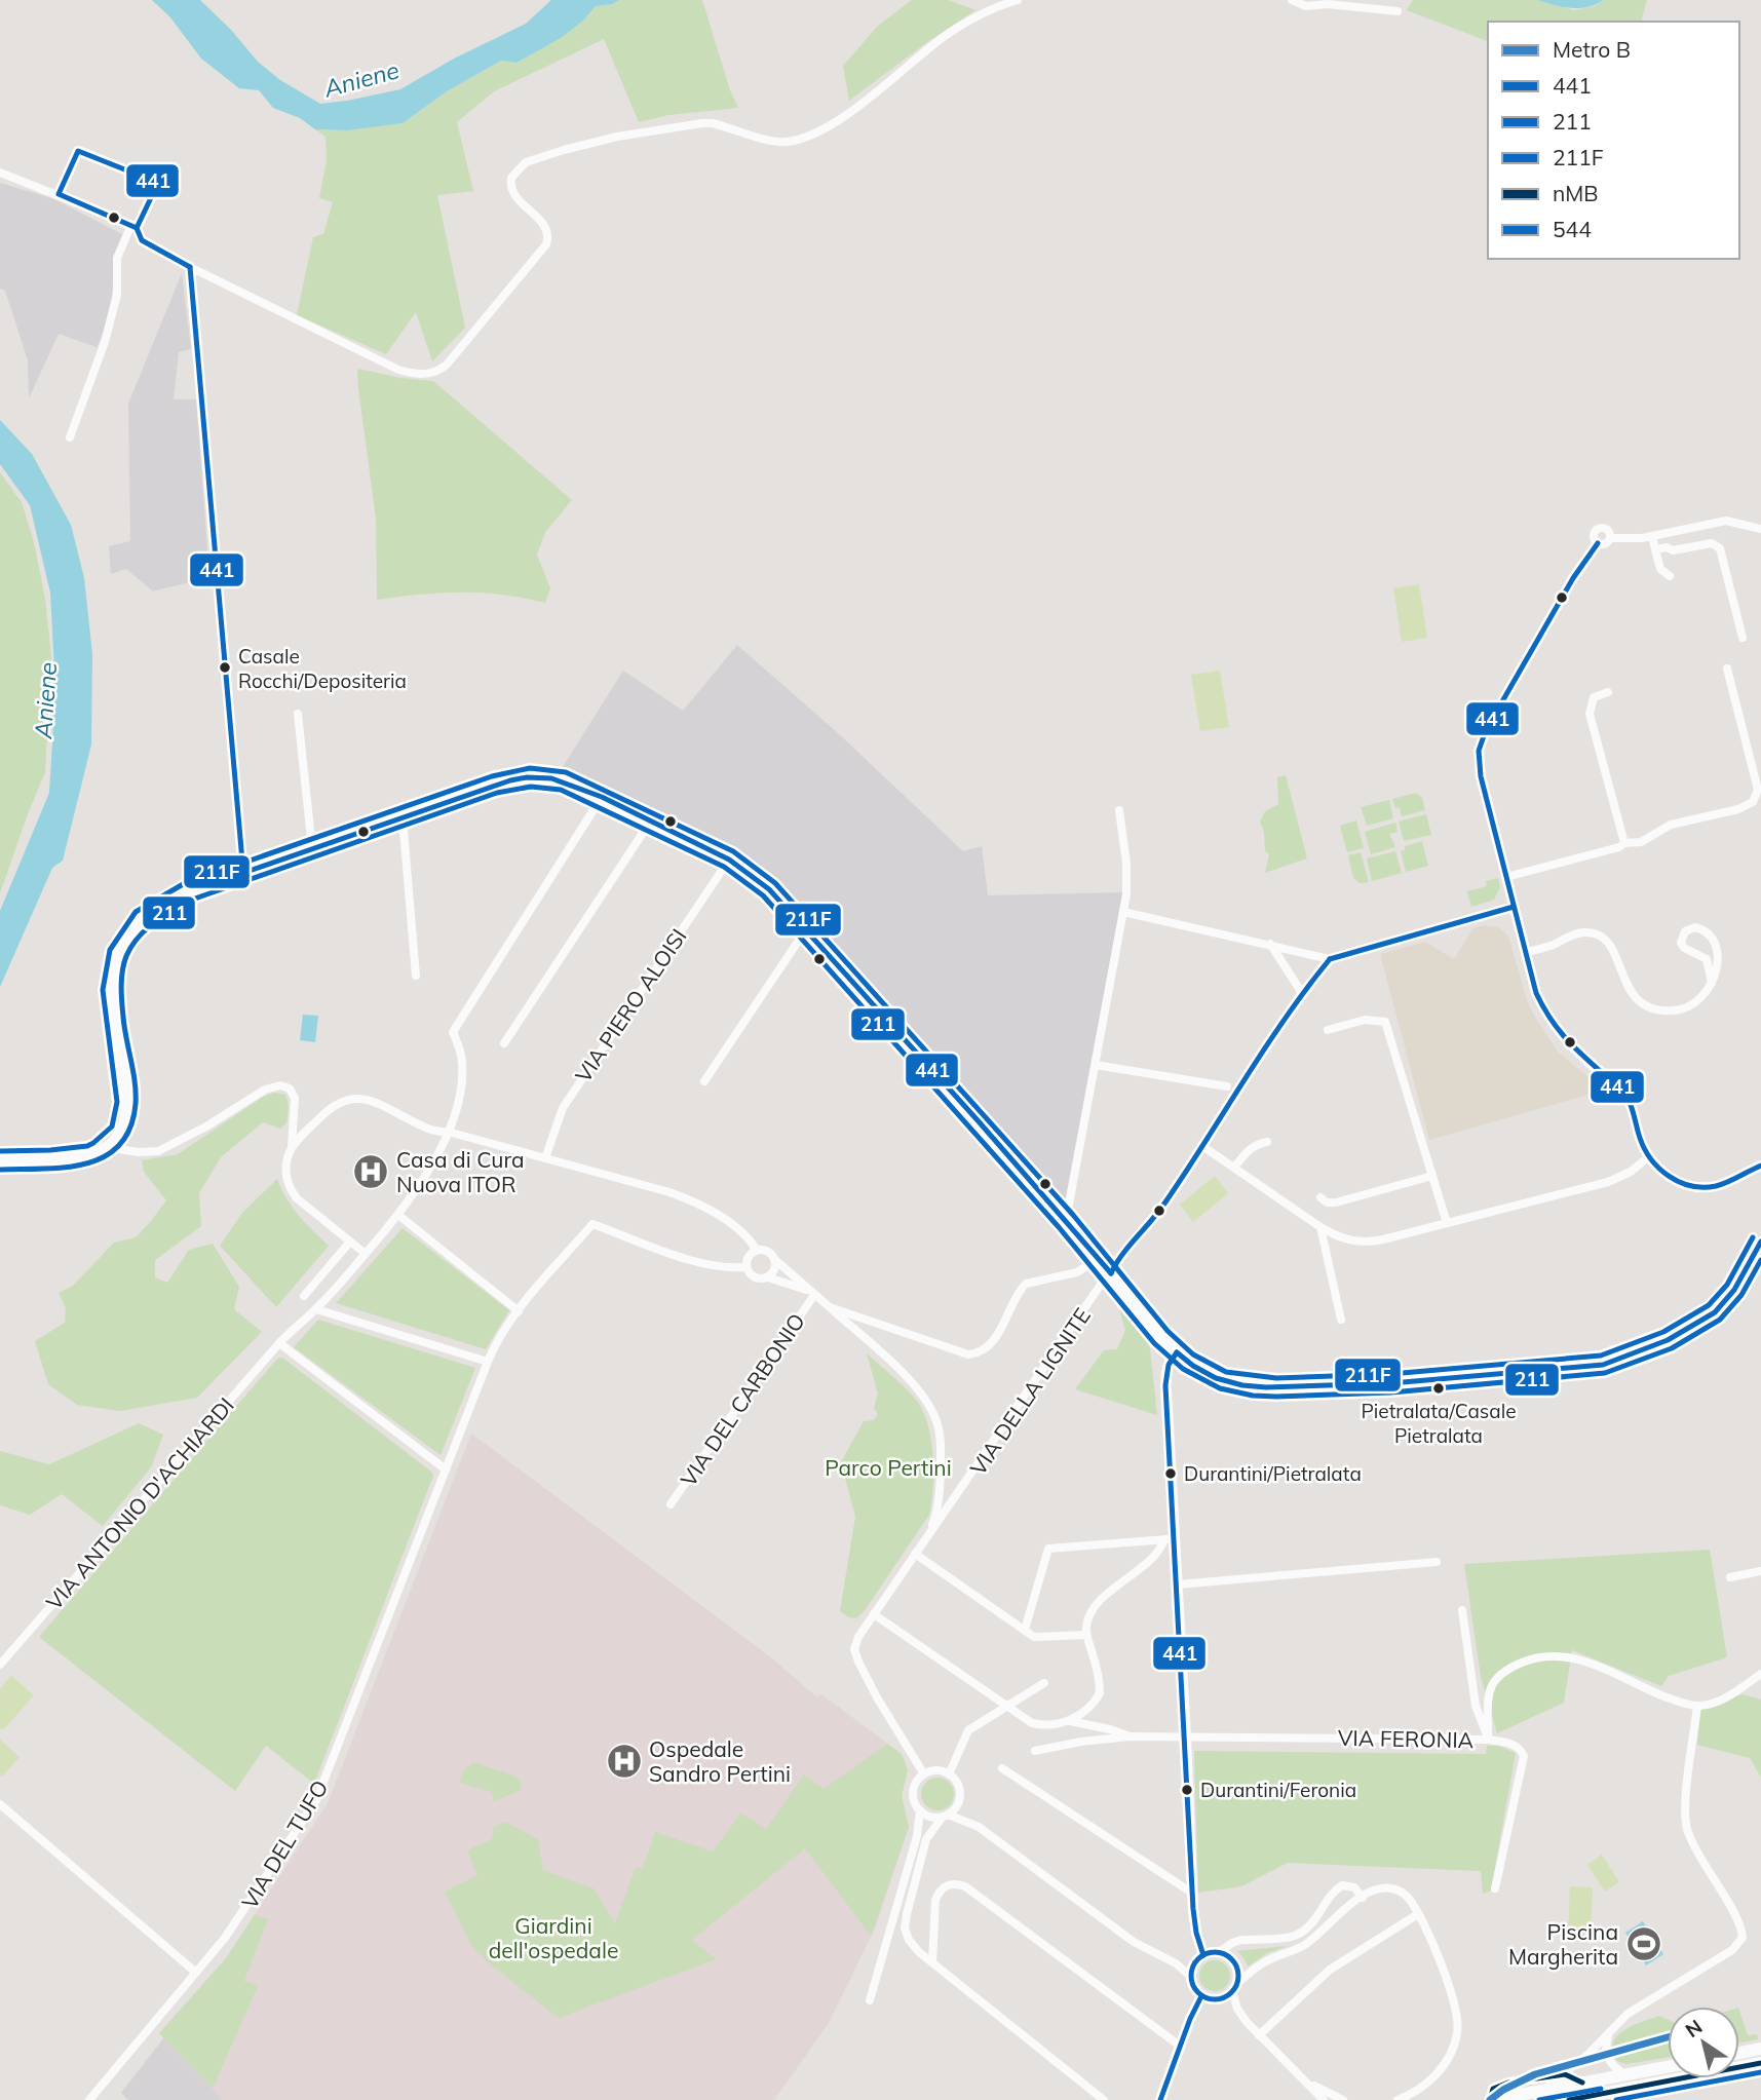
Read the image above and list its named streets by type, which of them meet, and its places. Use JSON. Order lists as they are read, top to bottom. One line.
{"streets":{"street":["VIA PIERO ALOISI","VIA DELLA LIGNITE","VIA DEL CARBONIO","VIA ANTONIO D'ACHIARDI","VIA FERONIA","VIA DEL TUFO"]},"water":["Aniene"],"parks":["Parco Pertini","Giardini dell'ospedale"],"places":{"other":["Casale Rocchi/Depositeria","Pietralata/Casale Pietralata","Durantini/Pietralata","Durantini/Feronia"],"hospital":["Casa di Cura Nuova ITOR","Ospedale Sandro Pertini"],"sports":["Piscina Margherita"]},"lines":["transit line 441","transit line 211F","transit line 211","metro line B","transit line nMB","transit line 544"],"legend":["Metro B","441","211","211F","nMB","544"],"north":"top left"}
